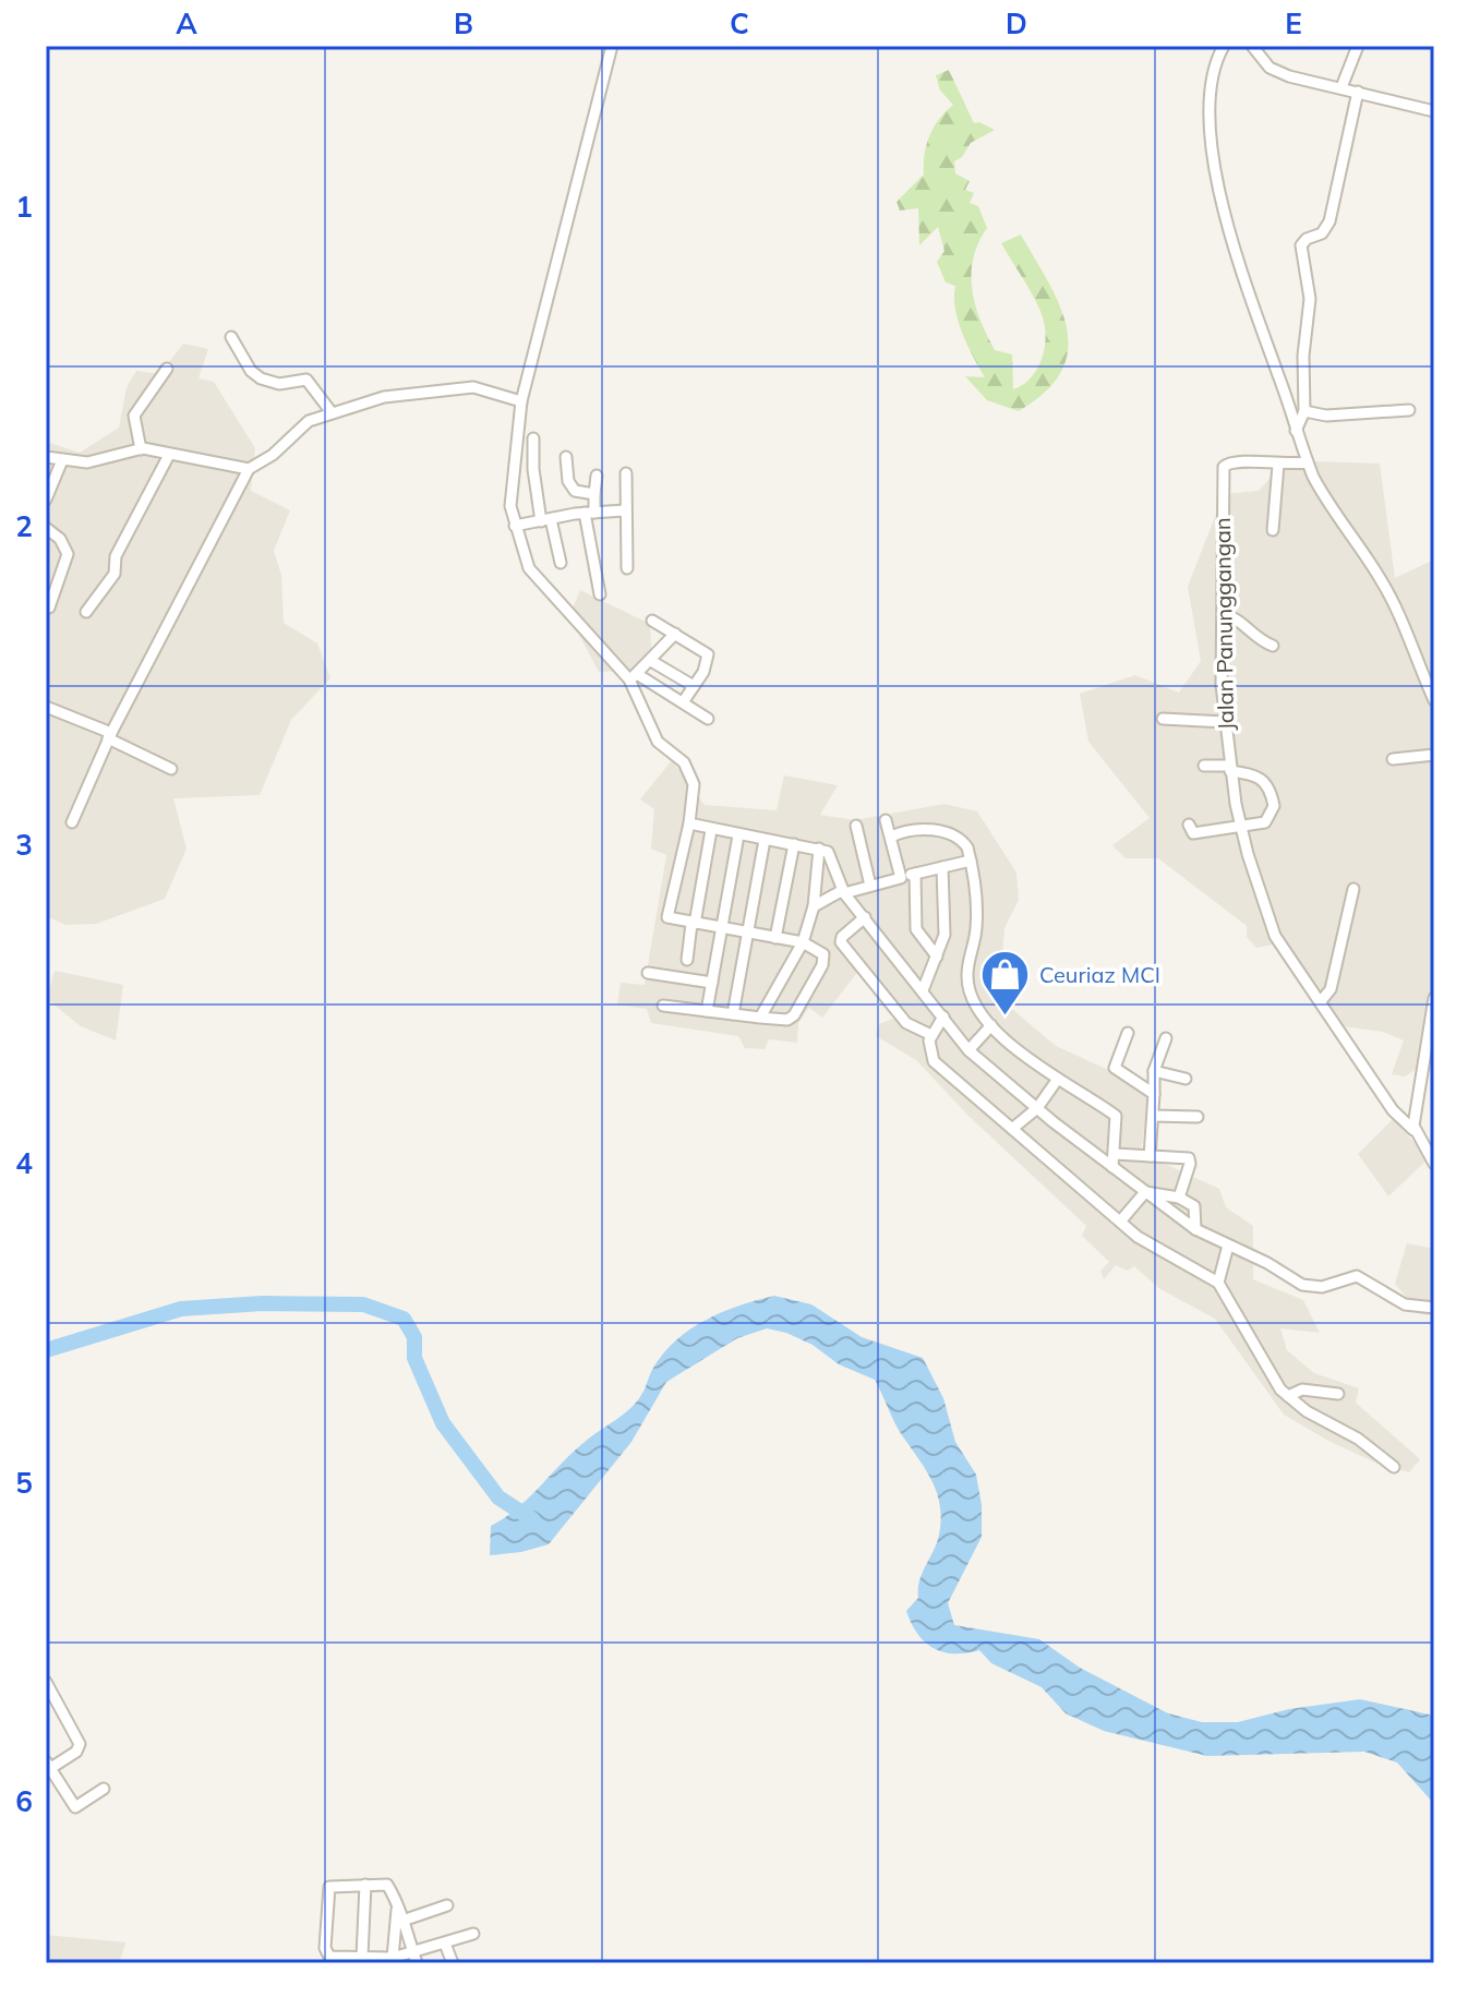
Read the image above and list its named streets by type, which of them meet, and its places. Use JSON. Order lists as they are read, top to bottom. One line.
{"streets":{"street":["Jalan Panunggangan"]},"places":{"shop":["Ceuriaz MCI"]},"grid":{"columns":["A","B","C","D","E"],"rows":["1","2","3","4","5","6"]}}
